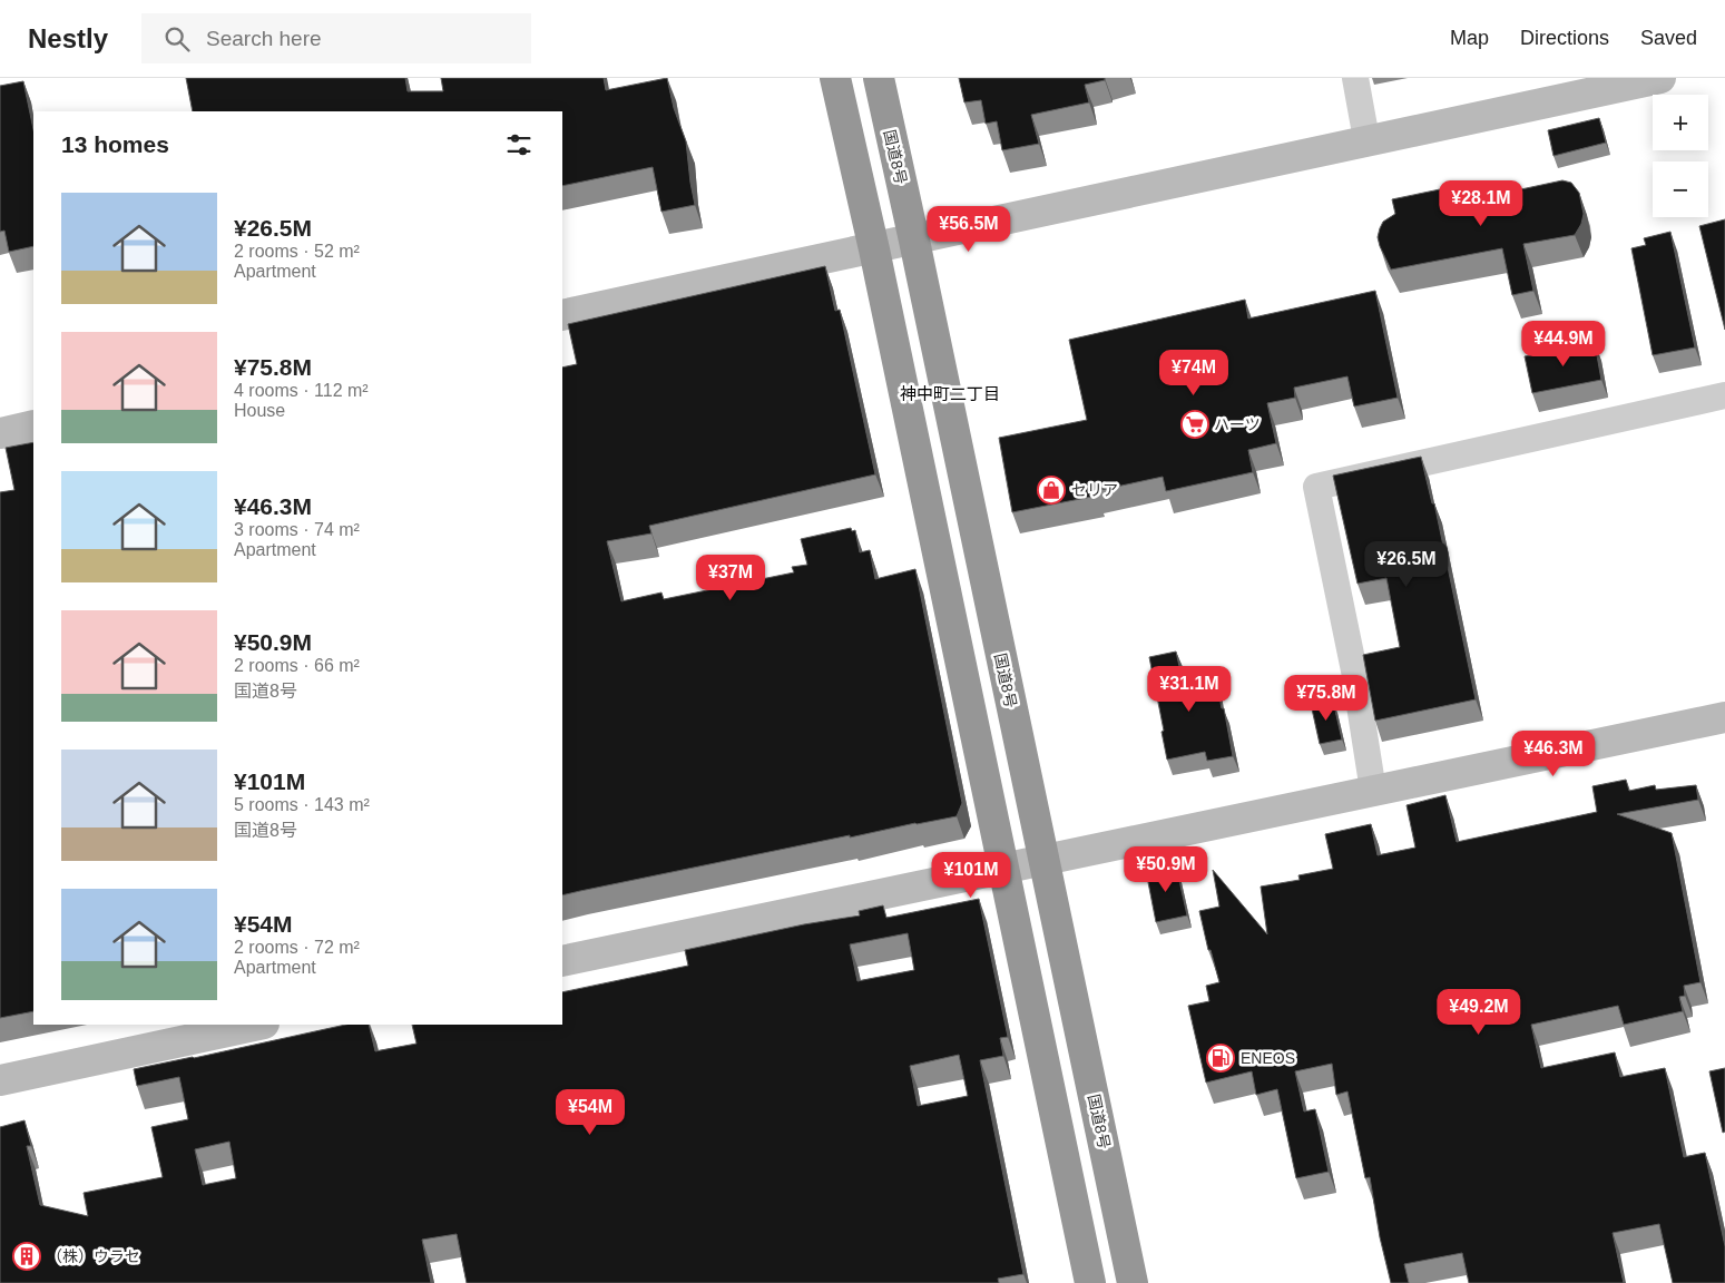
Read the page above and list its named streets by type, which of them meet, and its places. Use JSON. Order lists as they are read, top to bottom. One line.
{"streets":{"highway":["国道8号"]},"districts":["神中町二丁目"],"places":{"supermarket":["ハーツ"],"shop":["セリア"],"fuel station":["ENEOS"],"building":["（株）ウラセ"]},"page":{"header":"Nestly","search":"Search here","nav":["Map","Directions","Saved"],"map_buttons":["+","−"],"heading":"13 homes","list":[{"name":"¥26.5M","note":"2 rooms · 52 m² · Apartment"},{"name":"¥75.8M","note":"4 rooms · 112 m² · House"},{"name":"¥46.3M","note":"3 rooms · 74 m² · Apartment"},{"name":"¥50.9M","note":"2 rooms · 66 m² · 国道8号"},{"name":"¥101M","note":"5 rooms · 143 m² · 国道8号"},{"name":"¥54M","note":"2 rooms · 72 m² · Apartment"}],"price":["¥28.1M","¥56.5M","¥44.9M","¥74M","¥26.5M","¥37M","¥31.1M","¥75.8M","¥46.3M","¥50.9M","¥101M","¥49.2M","¥54M"]}}
